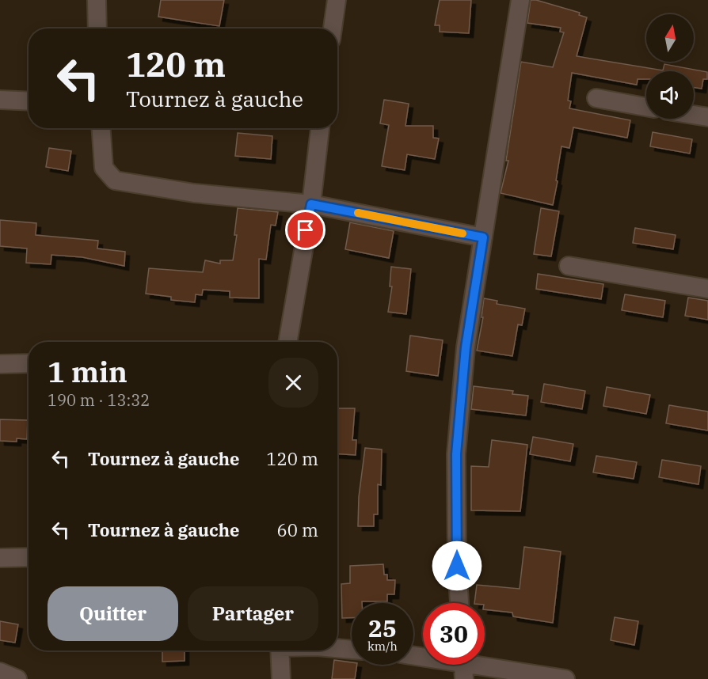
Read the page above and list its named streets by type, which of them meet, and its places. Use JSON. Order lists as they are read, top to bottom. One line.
{"north":"top","page":{"turn":["120 m","Tournez à gauche"],"heading":["1 min","190 m · 13:32"],"list":[{"name":"Tournez à gauche","value":"120 m"},{"name":"Tournez à gauche","value":"60 m"}],"buttons":["Quitter","Partager"],"speed":"25 km/h","limit":"30"}}
